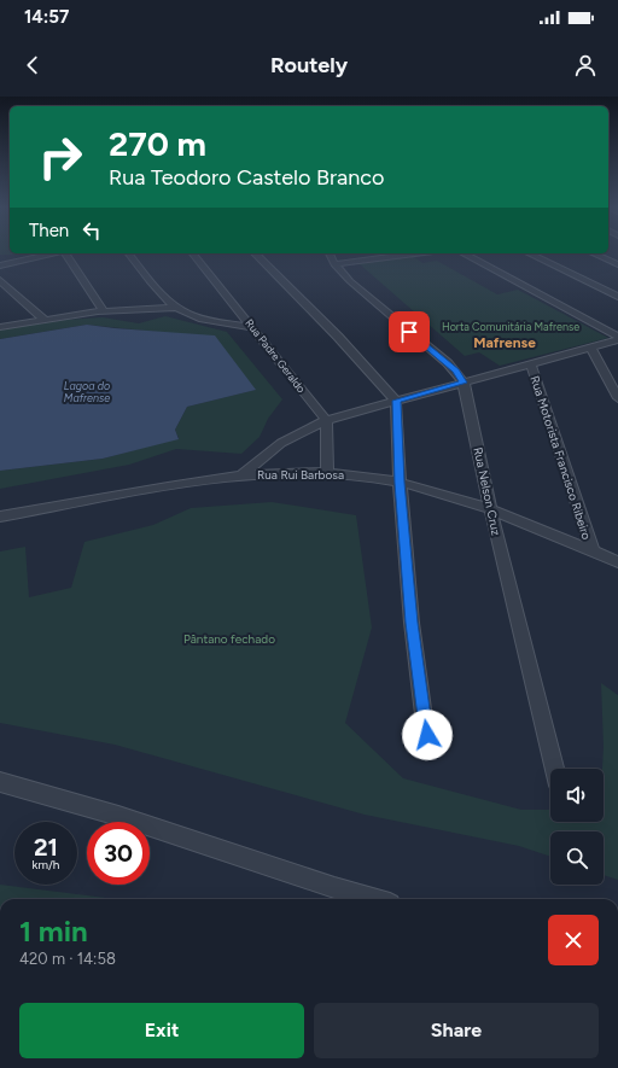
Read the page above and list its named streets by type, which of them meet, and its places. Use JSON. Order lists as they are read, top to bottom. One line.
{"streets":{"street":["Rua Padre Geraldo","Rua Motorista Francisco Ribeiro","Rua Rui Barbosa","Rua Nelson Cruz"]},"crossings":[["Rua Motorista Francisco Ribeiro","Rua Rui Barbosa"],["Rua Rui Barbosa","Rua Nelson Cruz"]],"districts":["Mafrense"],"water":["Lagoa do Mafrense"],"parks":["Horta Comunitária Mafrense","Pântano fechado"],"page":{"status":"14:57","header":"Routely","turn":["270 m","Rua Teodoro Castelo Branco"],"then":"Then","speed":"21 km/h","limit":"30","heading":["1 min","420 m · 14:58"],"buttons":["Exit","Share"]}}
